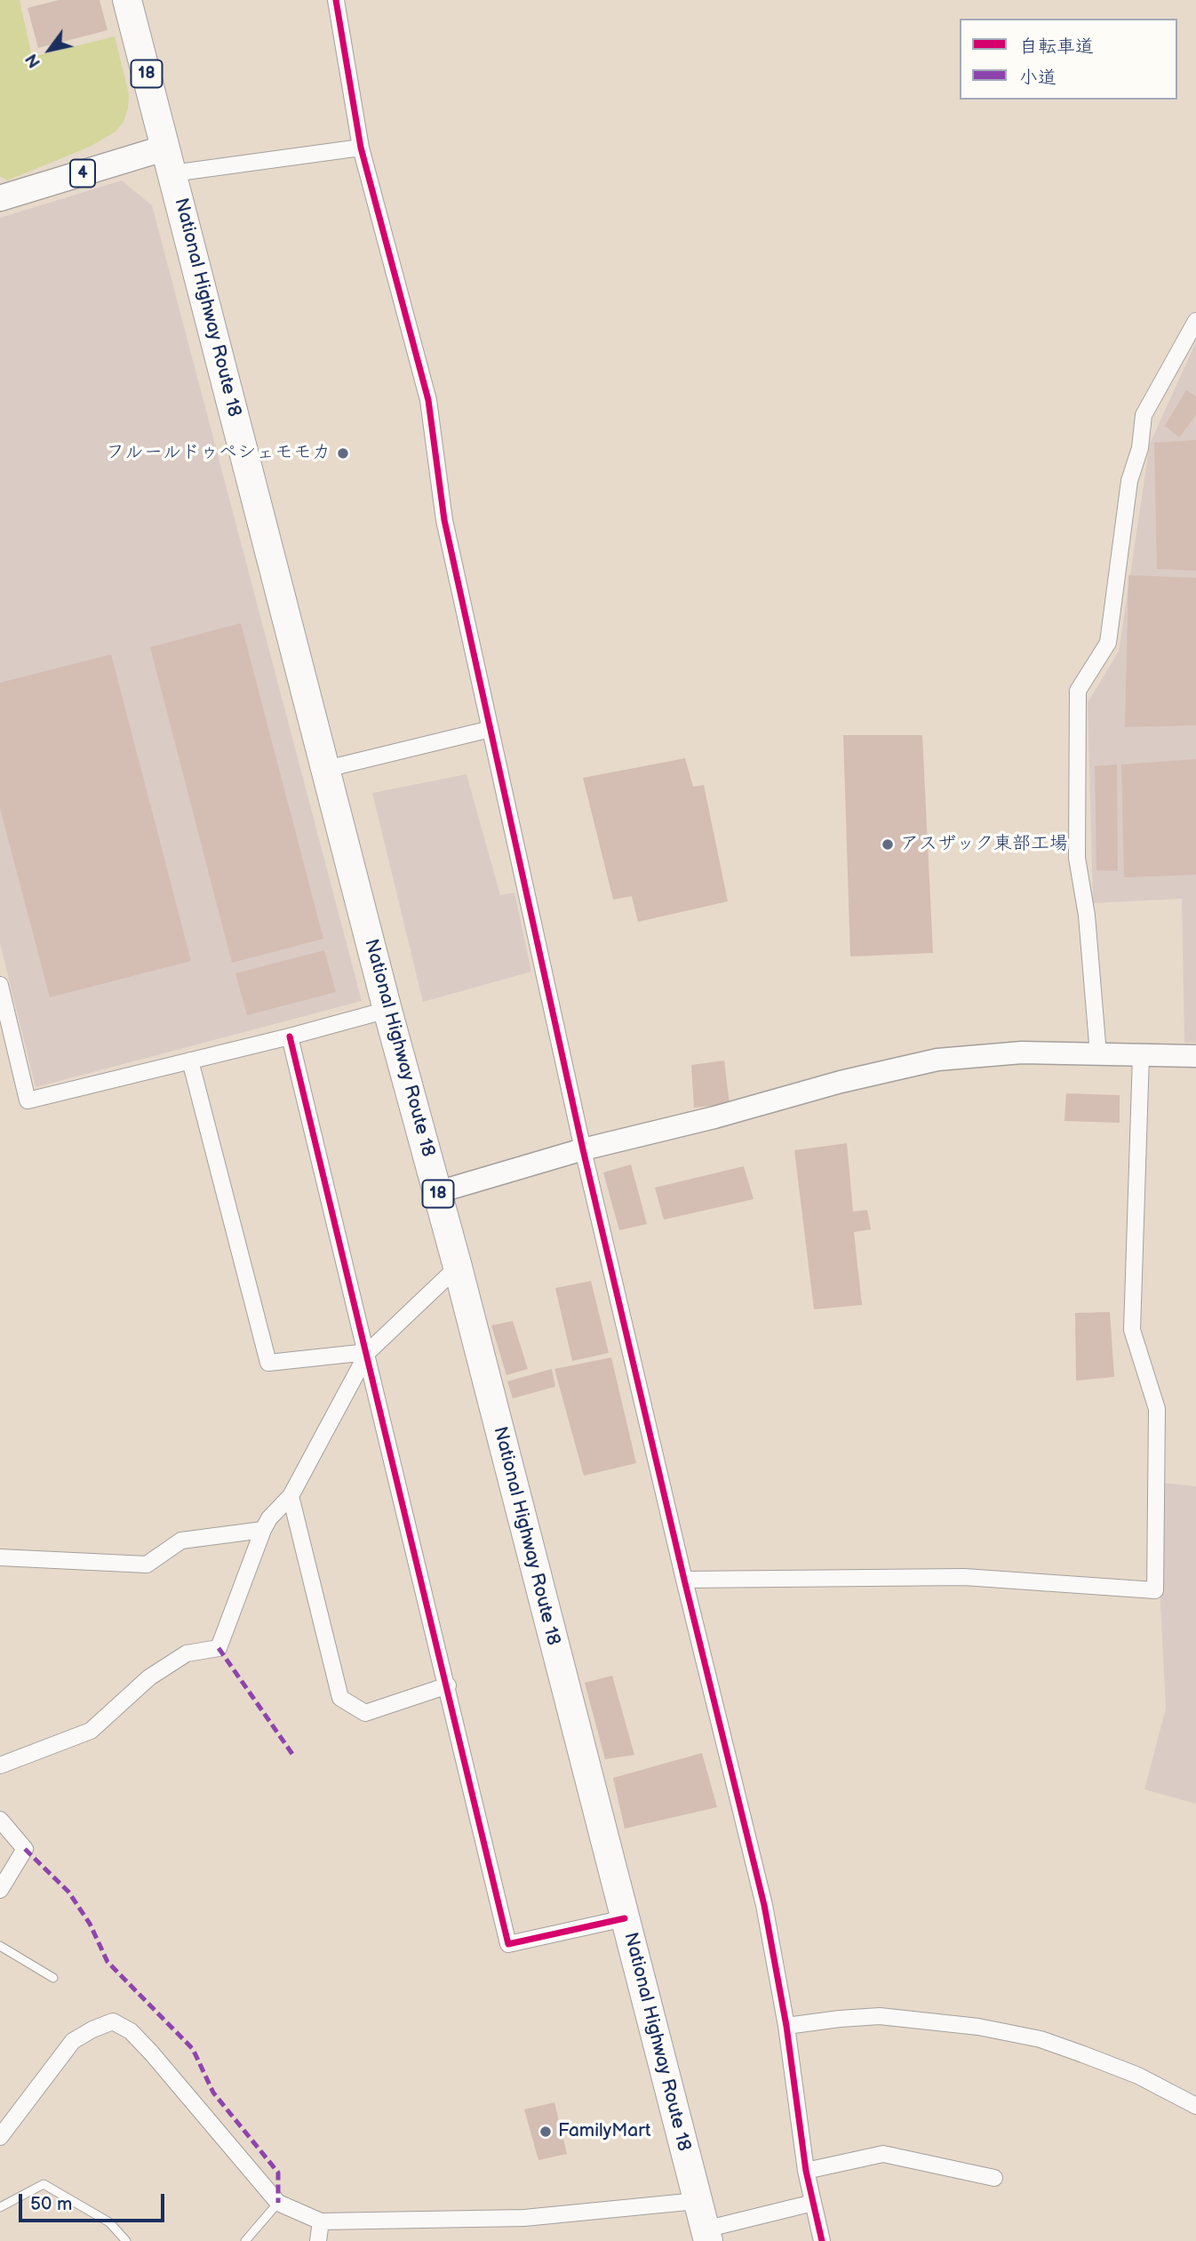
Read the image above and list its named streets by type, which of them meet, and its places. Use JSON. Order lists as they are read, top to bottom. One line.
{"streets":{"highway":["18","National Highway Route 18"],"main road":["4"]},"crossings":[["4","National Highway Route 18"]],"places":["フルールドゥぺシェモモカ","アスザック東部工場","FamilyMart"],"legend":["自転車道","小道"],"scale_bar":"50 m","north":"bottom left"}
